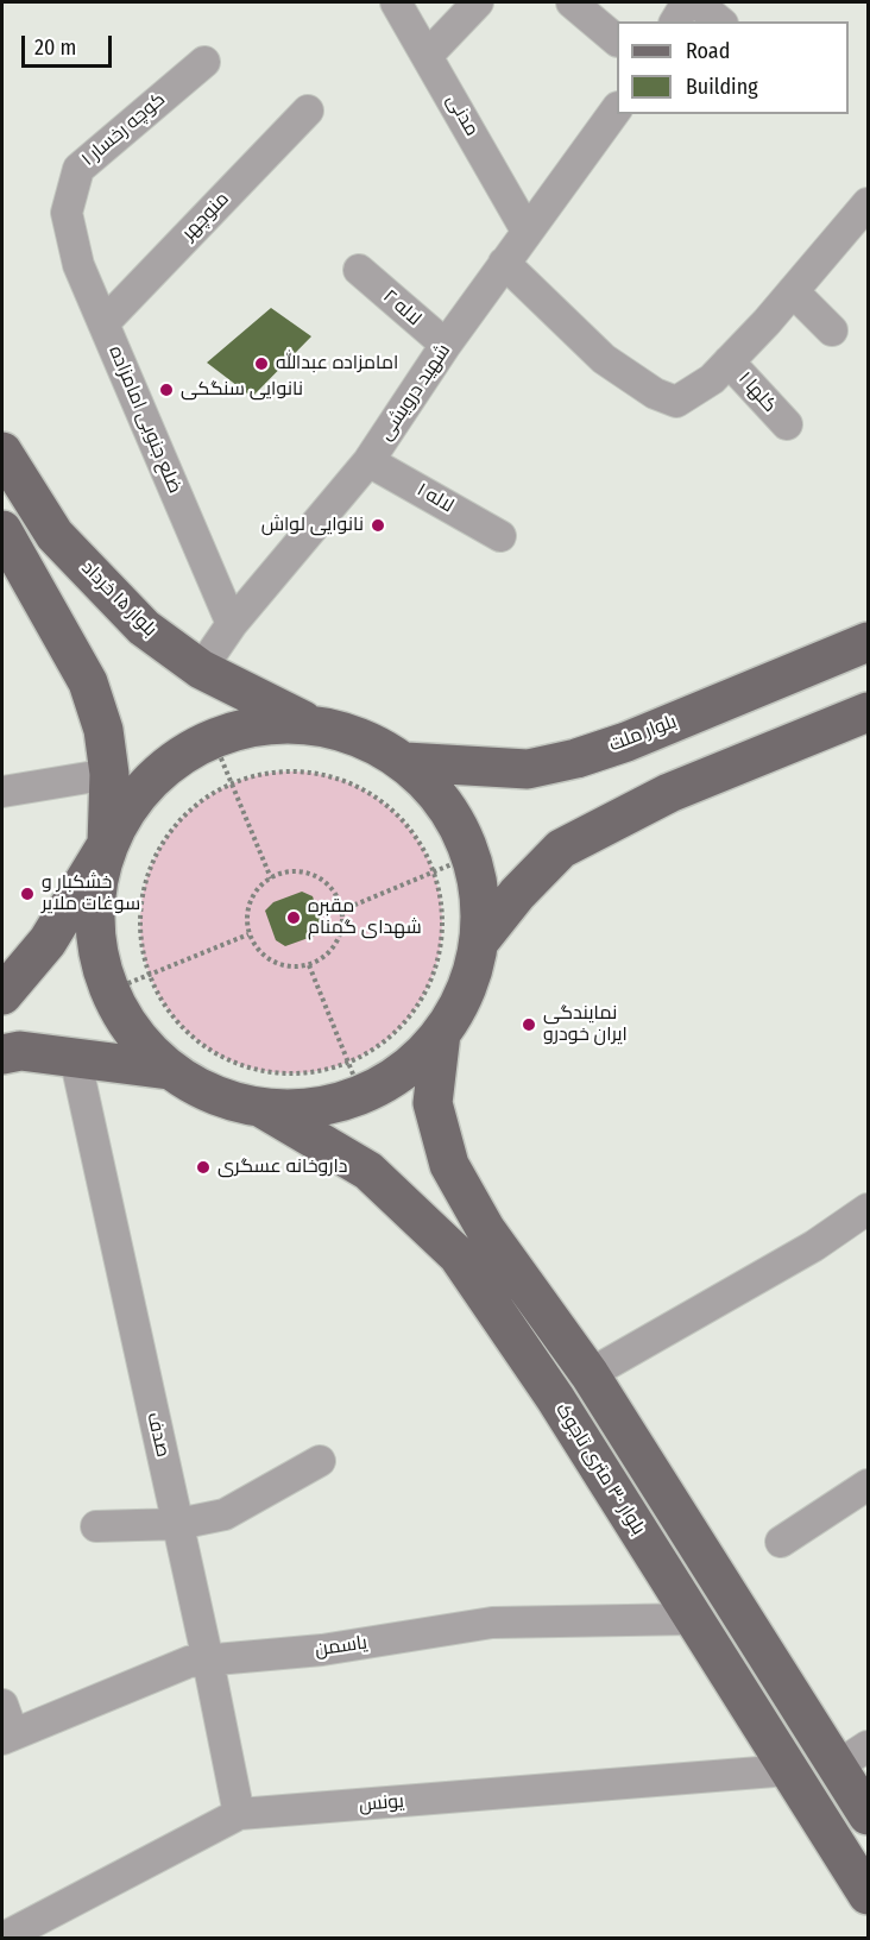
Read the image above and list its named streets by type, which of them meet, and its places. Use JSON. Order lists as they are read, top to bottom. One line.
{"streets":{"main road":["بلوار ۱۵ خرداد","بلوار ملت","بلوار ۳۰ متری تاجوک"],"street":["مدنی","کوچه رخسار ۱","منوچهر","لاله ۲","شهید درویشی","کلها ۱","ضلع جنوبی امامزاده","لاله ۱","صدف","یاسمن","یونس"]},"crossings":[["مدنی","شهید درویشی"],["کوچه رخسار ۱","ضلع جنوبی امامزاده"],["منوچهر","ضلع جنوبی امامزاده"],["لاله ۲","شهید درویشی"],["شهید درویشی","ضلع جنوبی امامزاده"],["شهید درویشی","لاله ۱"],["شهید درویشی","بلوار ۱۵ خرداد"],["صدف","یاسمن"],["صدف","یونس"],["بلوار ۳۰ متری تاجوک","یاسمن"],["بلوار ۳۰ متری تاجوک","یونس"]],"places":["امامزاده عبدالله","نانوایی سنگکی","نانوایی لواش","خشکبار و سوغات ملایر","مقبره شهدای گمنام","نمایندگی ایران خودرو","داروخانه عسگری"],"legend":["Road","Building"],"scale_bar":"20 m"}
